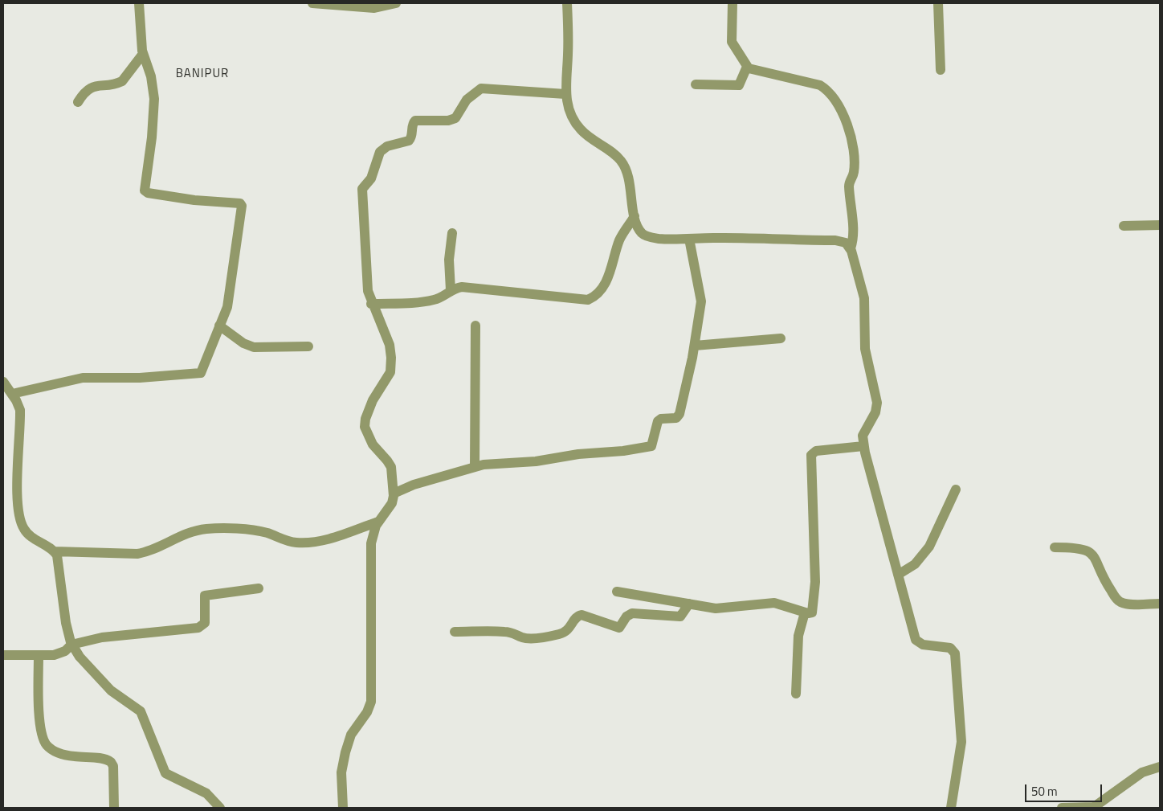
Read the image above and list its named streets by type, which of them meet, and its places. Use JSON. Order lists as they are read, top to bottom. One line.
{"districts":["BANIPUR"],"scale_bar":"50 m"}
